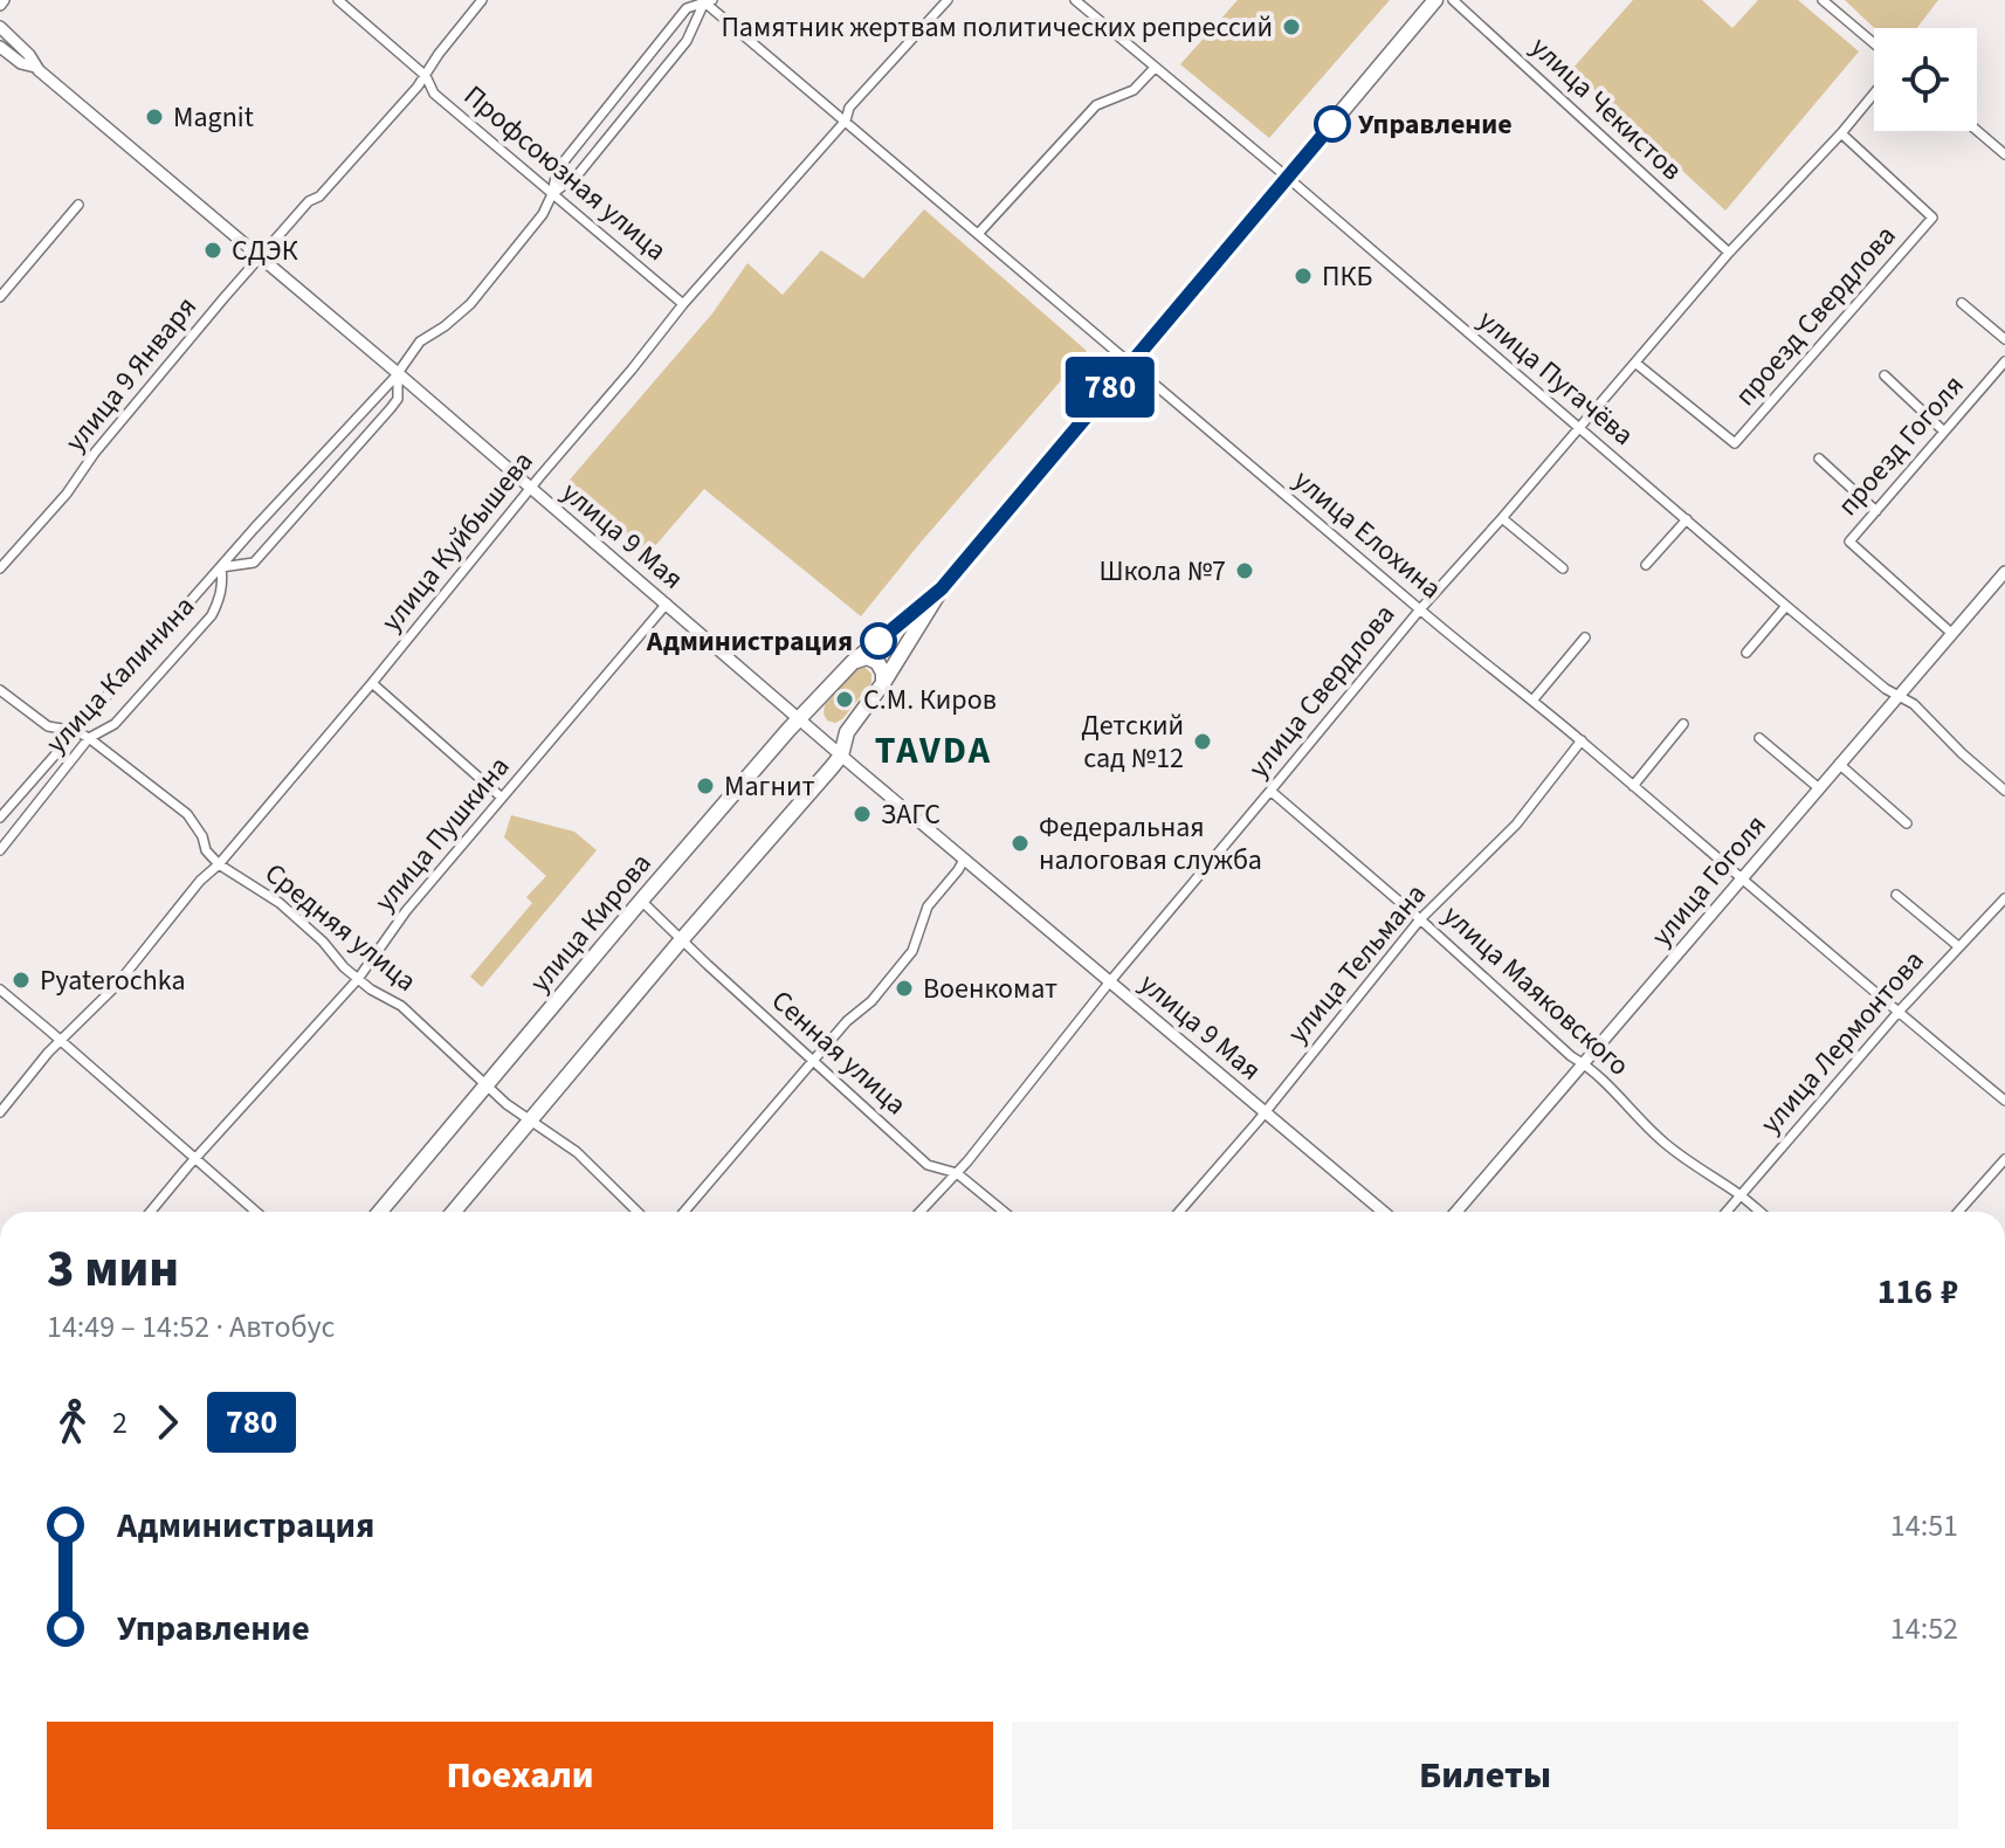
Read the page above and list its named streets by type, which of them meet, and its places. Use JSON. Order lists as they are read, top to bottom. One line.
{"streets":{"main road":["улица Кирова"],"street":["улица Чекистов","Профсоюзная улица","проезд Свердлова","улица 9 Января","улица Пугачёва","проезд Гоголя","улица Елохина","улица 9 Мая","улица Куйбышева","улица Калинина","улица Свердлова","улица Пушкина","улица Гоголя","Средняя улица","улица Тельмана","улица Маяковского","улица Лермонтова","Сенная улица"]},"crossings":[["улица Чекистов","улица Свердлова"],["Профсоюзная улица","улица 9 Января"],["Профсоюзная улица","улица Куйбышева"],["Профсоюзная улица","улица Калинина"],["проезд Свердлова","улица Свердлова"],["улица 9 Января","улица 9 Мая"],["улица Пугачёва","улица Свердлова"],["улица Пугачёва","улица Гоголя"],["улица Пугачёва","улица Кирова"],["проезд Гоголя","улица Гоголя"],["улица Елохина","улица Куйбышева"],["улица Елохина","улица Калинина"],["улица Елохина","улица Свердлова"],["улица Елохина","улица Гоголя"],["улица Елохина","улица Кирова"],["улица Елохина","улица Тельмана"],["улица Елохина","улица Лермонтова"],["улица 9 Мая","улица Куйбышева"],["улица 9 Мая","улица Калинина"],["улица 9 Мая","улица Свердлова"],["улица 9 Мая","улица Пушкина"],["улица 9 Мая","улица Кирова"],["улица 9 Мая","улица Тельмана"],["улица Куйбышева","Средняя улица"],["улица Калинина","Средняя улица"],["улица Свердлова","улица Маяковского"],["улица Свердлова","Сенная улица"],["улица Пушкина","Средняя улица"],["улица Гоголя","улица Маяковского"],["улица Кирова","Средняя улица"],["улица Кирова","Сенная улица"],["улица Тельмана","улица Маяковского"],["улица Маяковского","улица Лермонтова"]],"districts":["TAVDA"],"places":["Памятник жертвам политических репрессий","Magnit","Управление","СДЭК","ПКБ","Школа №7","Администрация","С.М. Киров","Детский сад №12","Магнит","ЗАГС","Федеральная налоговая служба","Pyaterochka","Военкомат"],"lines":["bus line 780"],"page":{"on_map":"780","heading":["3 мин","14:49 – 14:52 · Автобус","116 ₽"],"legs":["2","780"],"list":[{"name":"Администрация","value":"14:51"},{"name":"Управление","value":"14:52"}],"buttons":["Поехали","Билеты"]}}
